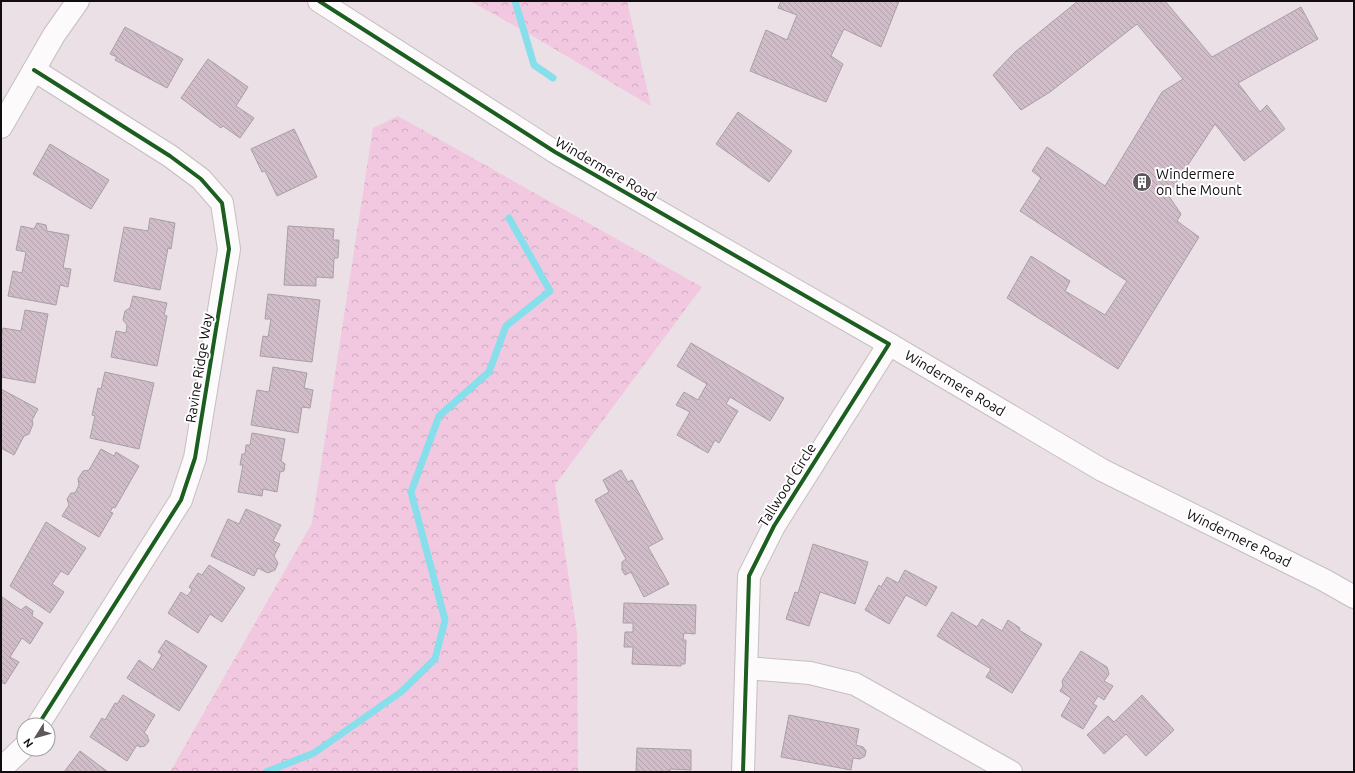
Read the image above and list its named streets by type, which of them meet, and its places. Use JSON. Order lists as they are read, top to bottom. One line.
{"streets":{"street":["Windermere Road","Ravine Ridge Way","Tallwood Circle"]},"crossings":[["Windermere Road","Tallwood Circle"]],"places":{"building":["Windermere on the Mount"]},"north":"bottom left"}
